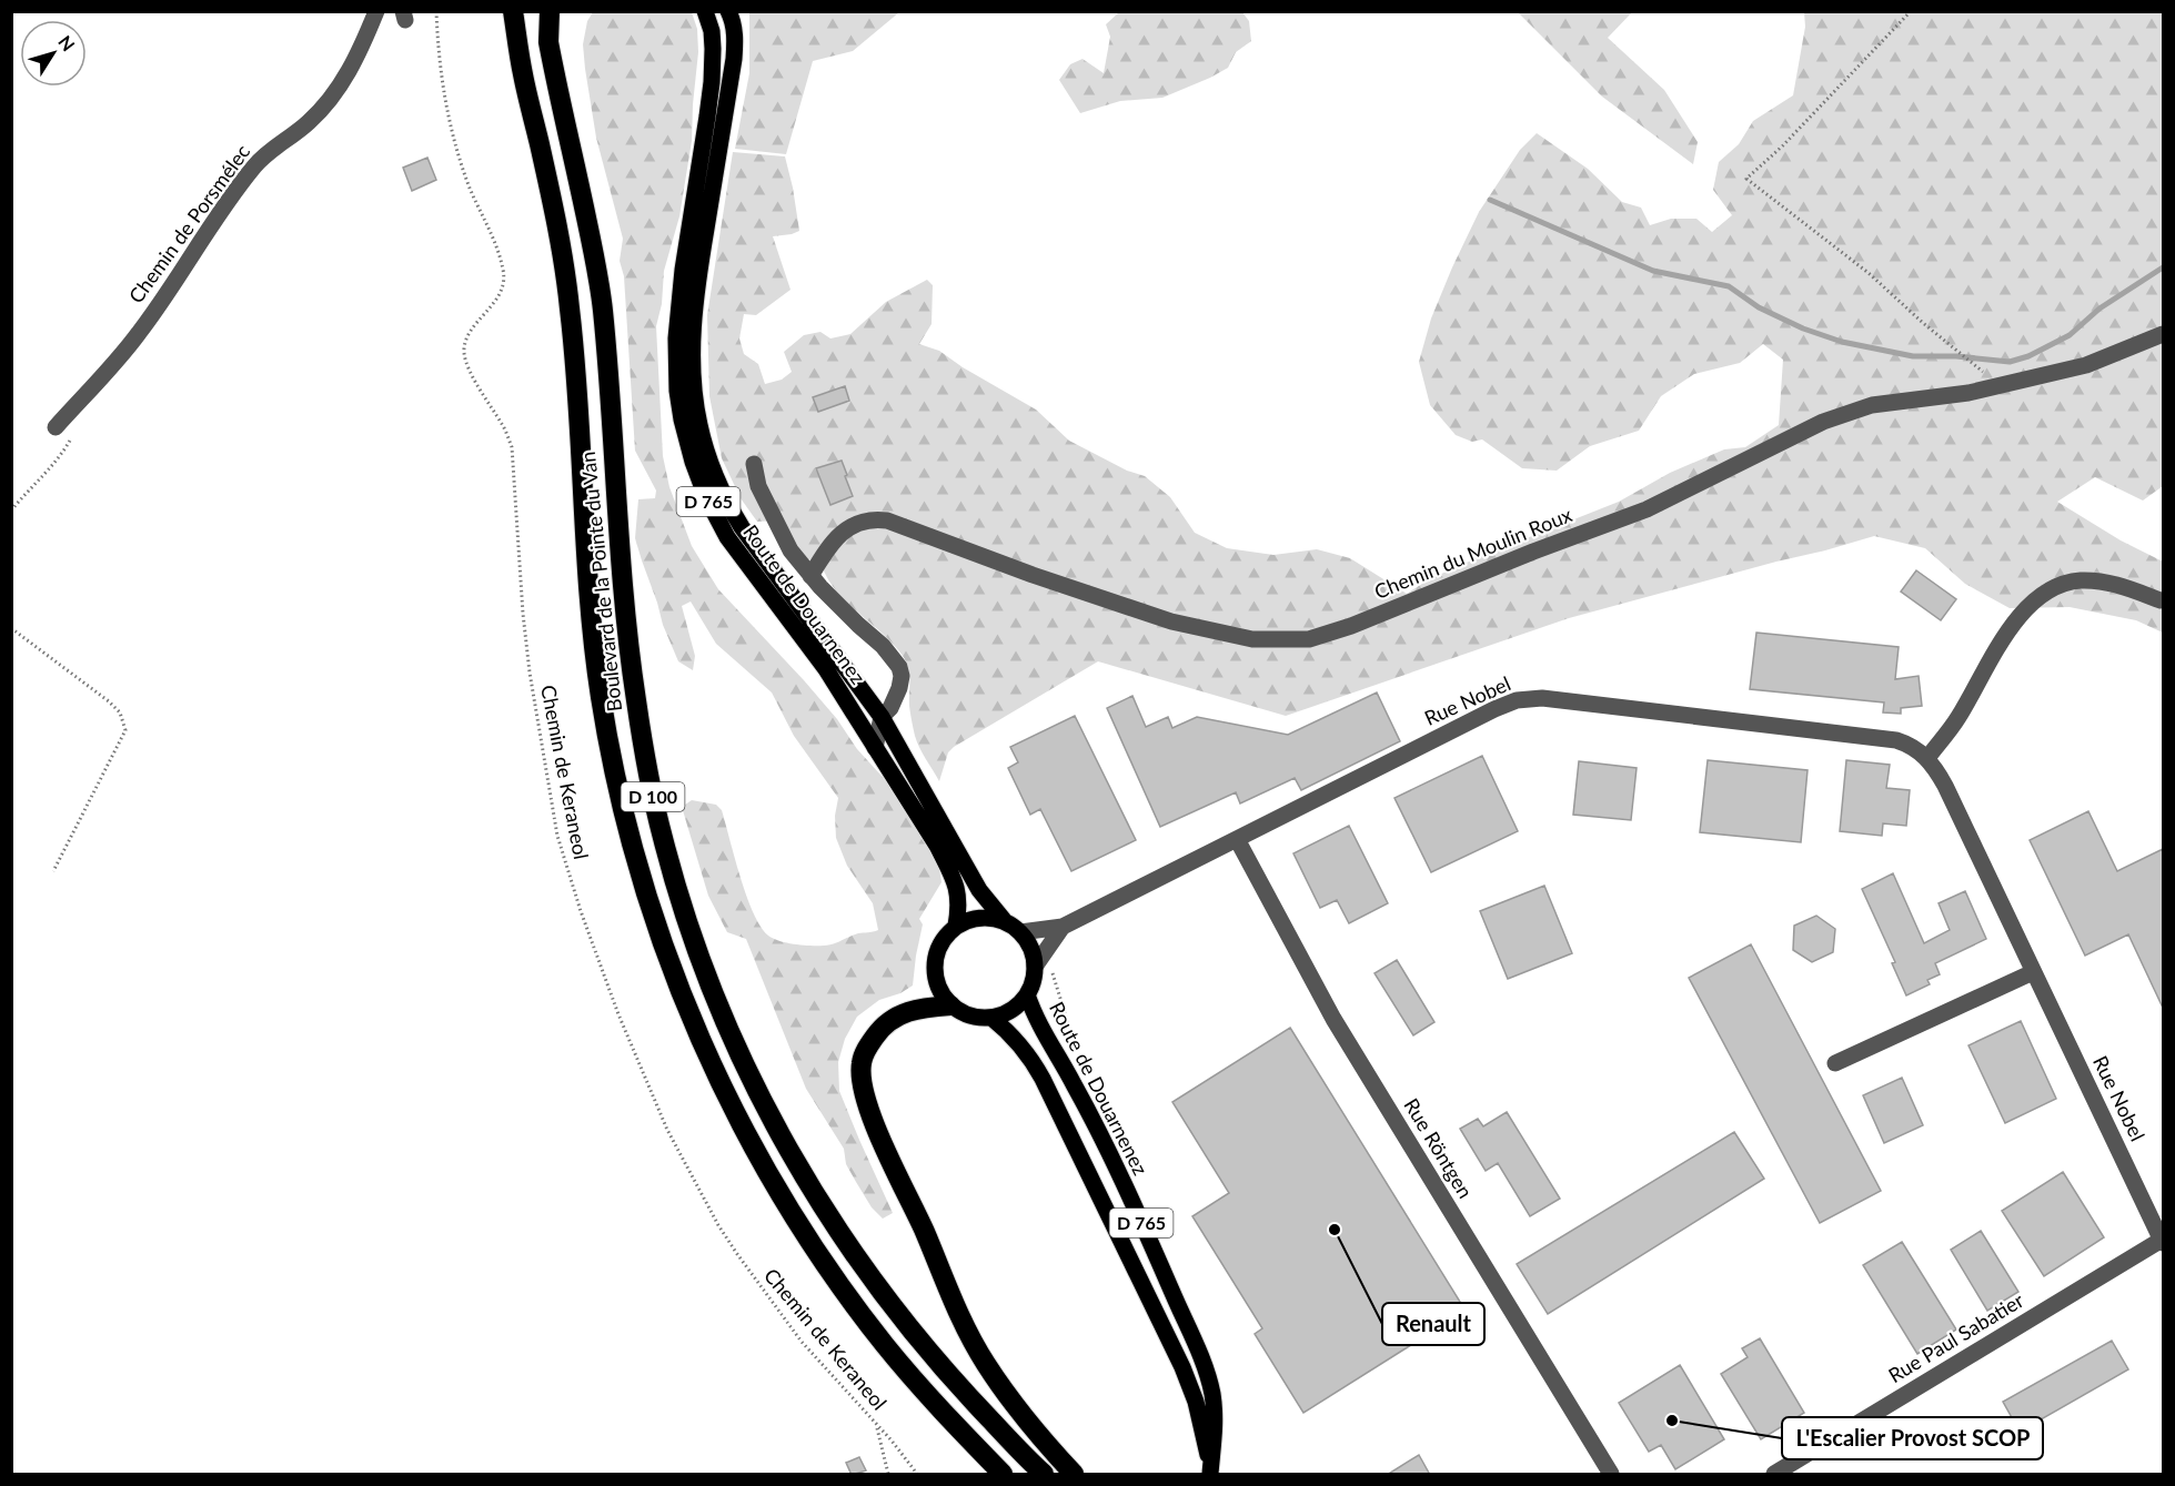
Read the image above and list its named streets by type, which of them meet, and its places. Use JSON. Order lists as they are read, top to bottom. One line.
{"streets":{"highway":["Boulevard de la Pointe du Van","D 100"],"main road":["D 765","Route de Douarnenez"],"street":["Chemin de Porsmélec","Chemin du Moulin Roux","Rue Nobel","Rue Röntgen","Rue Paul Sabatier"],"path":["Chemin de Keraneol"]},"crossings":[["Route de Douarnenez","Rue Nobel"],["Rue Nobel","Rue Röntgen"],["Rue Nobel","Rue Paul Sabatier"]],"places":["Renault","L'Escalier Provost SCOP"],"north":"top right"}
